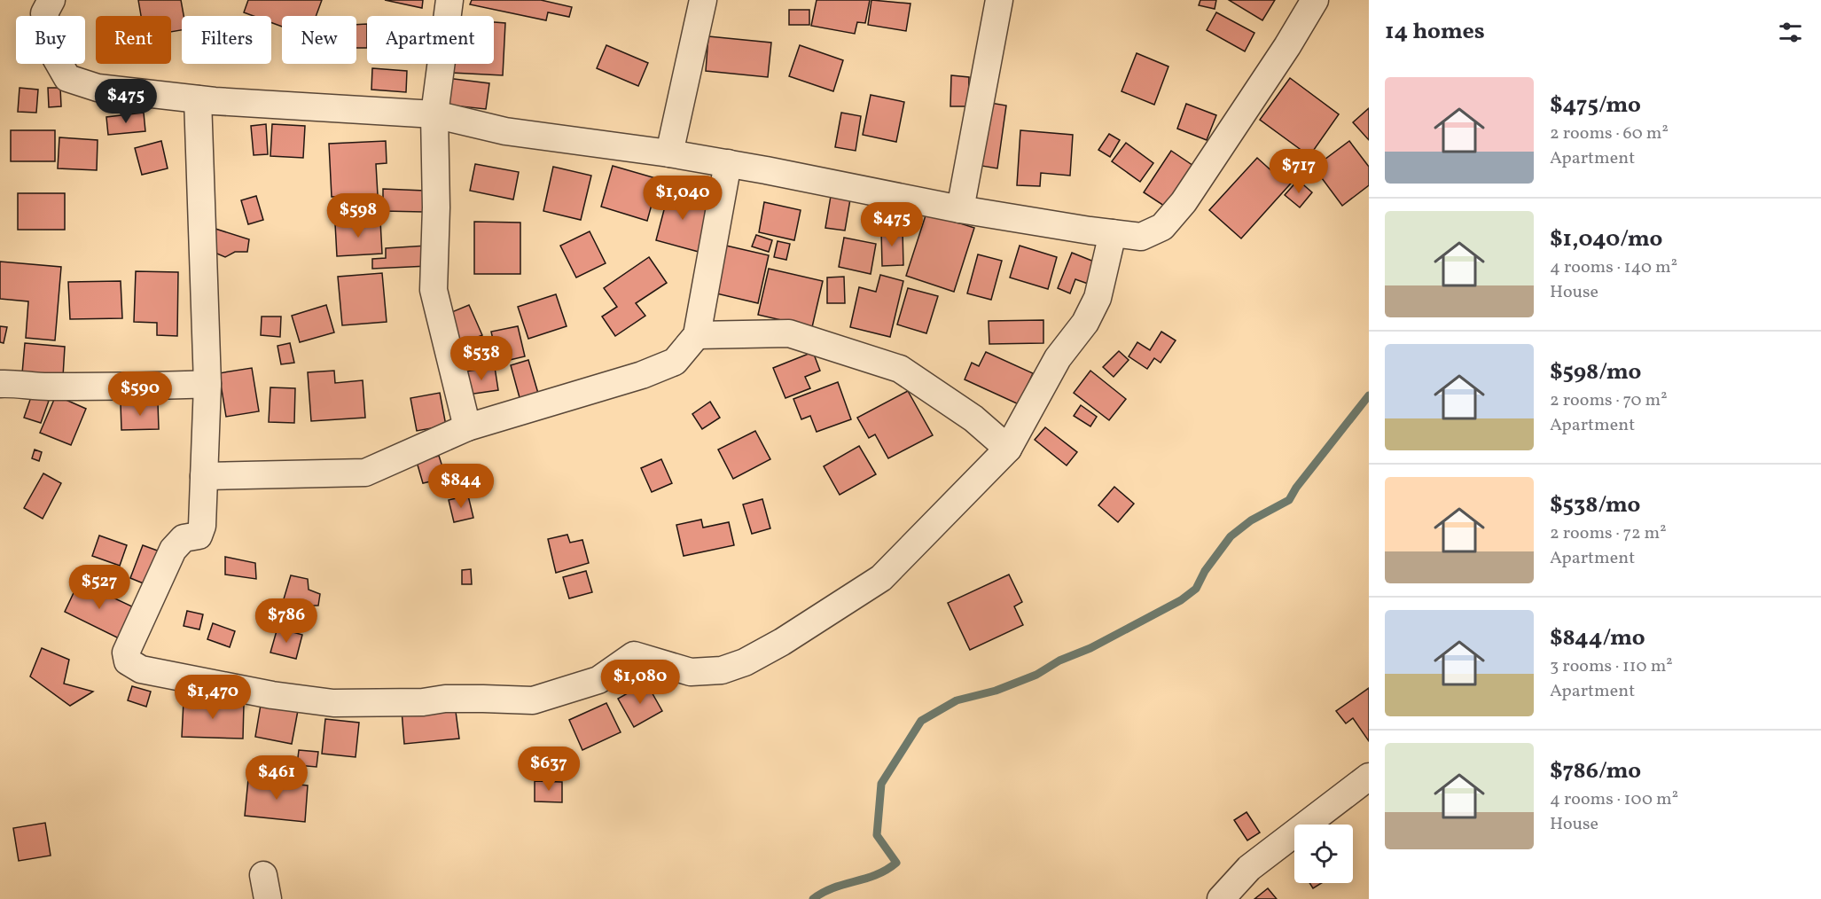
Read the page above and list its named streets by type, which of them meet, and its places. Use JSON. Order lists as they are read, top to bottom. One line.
{"page":{"heading":"14 homes","chip":["Buy","Rent","Filters","New","Apartment"],"list":[{"name":"$475/mo","note":"2 rooms · 60 m² · Apartment"},{"name":"$1,040/mo","note":"4 rooms · 140 m² · House"},{"name":"$598/mo","note":"2 rooms · 70 m² · Apartment"},{"name":"$538/mo","note":"2 rooms · 72 m² · Apartment"},{"name":"$844/mo","note":"3 rooms · 110 m² · Apartment"},{"name":"$786/mo","note":"4 rooms · 100 m² · House"}],"price":["$475","$717","$1,040","$598","$475","$538","$590","$844","$527","$786","$1,080","$1,470","$637","$461"]}}
